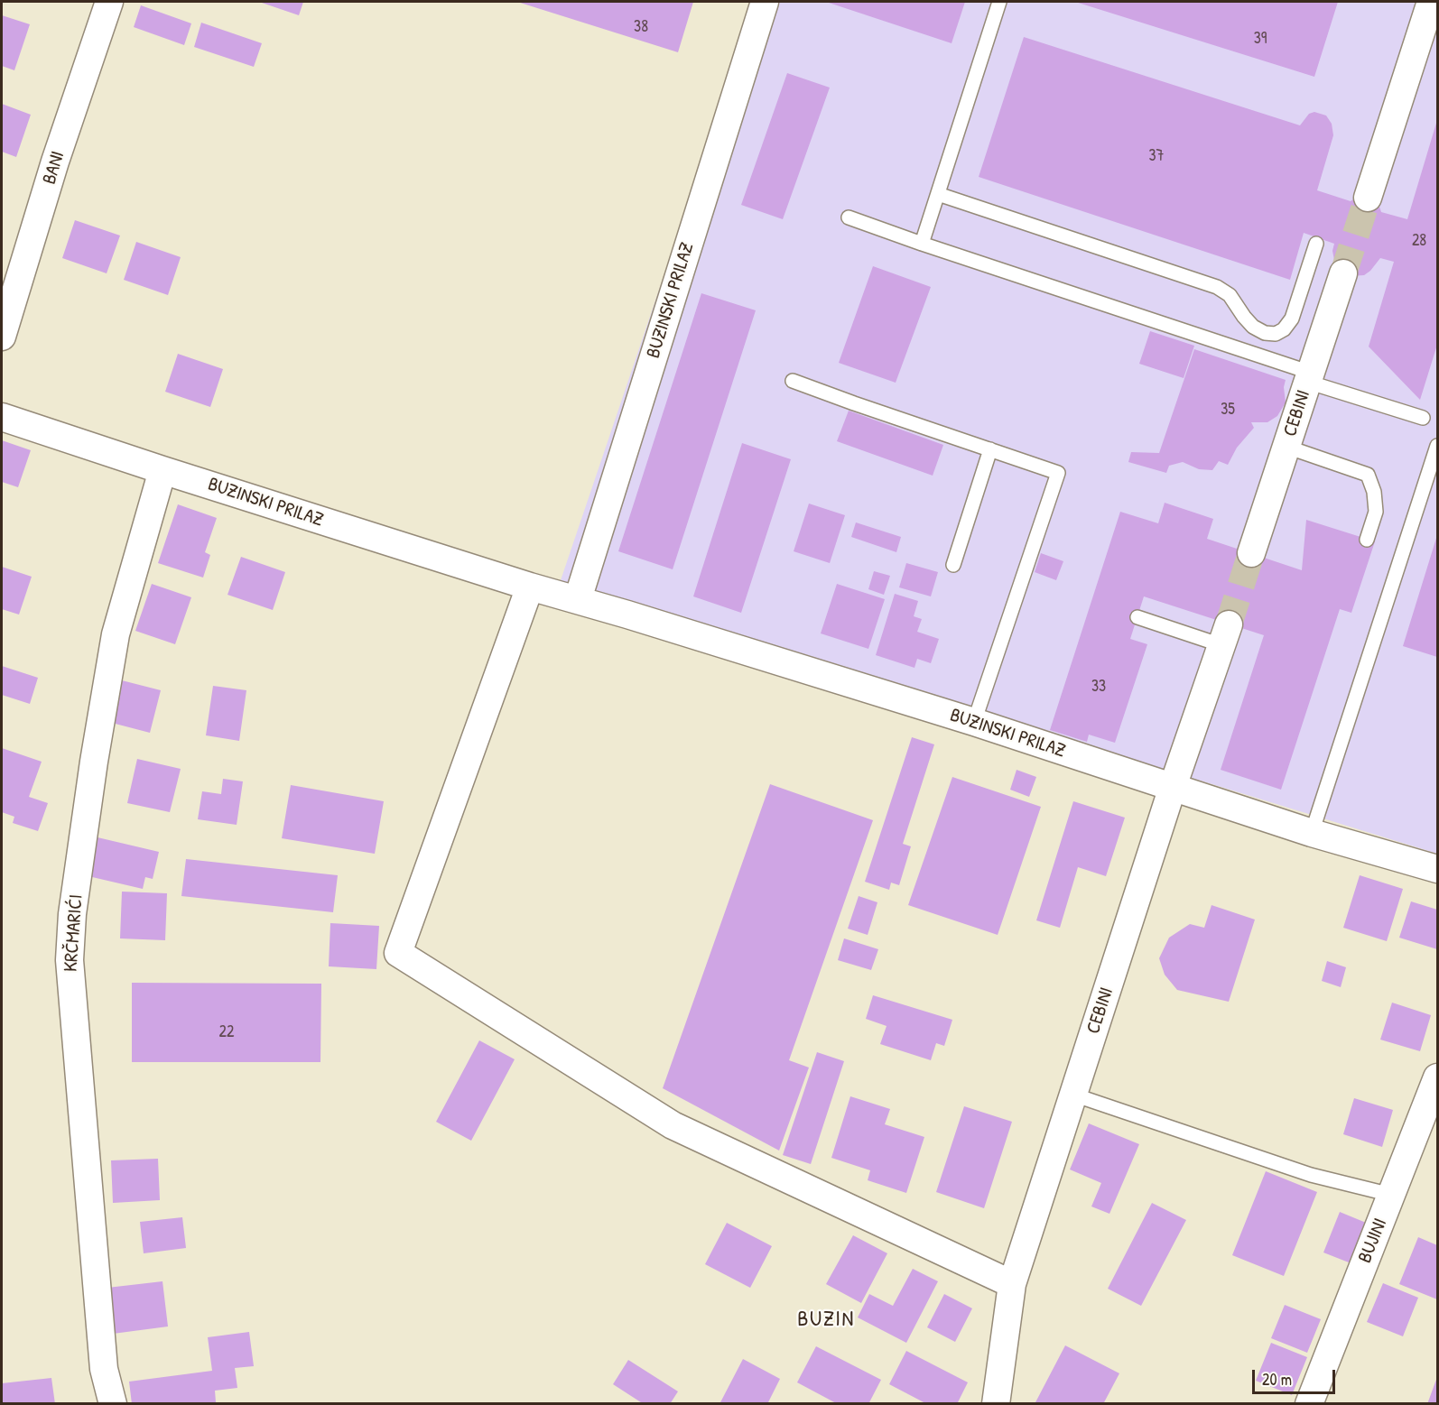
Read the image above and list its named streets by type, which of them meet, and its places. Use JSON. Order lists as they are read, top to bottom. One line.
{"streets":{"street":["BANI","BUZINSKI PRILAZ","CEBINI","KRČMARIĆI","BUJINI"]},"crossings":[["BUZINSKI PRILAZ","CEBINI"],["BUZINSKI PRILAZ","KRČMARIĆI"]],"districts":["BUZIN"],"house_numbers":["38","39","37","28","35","33","22"],"scale_bar":"20 m"}
